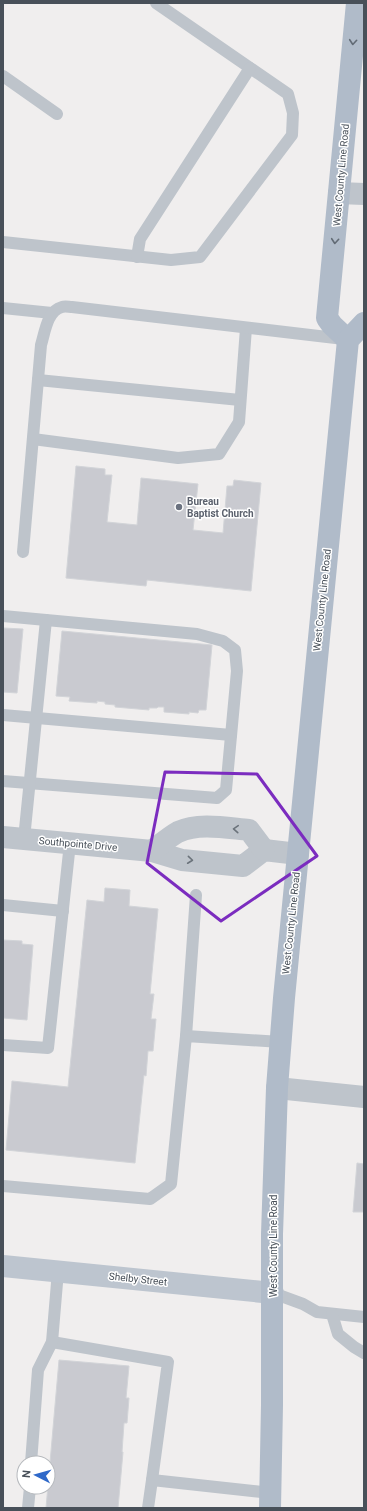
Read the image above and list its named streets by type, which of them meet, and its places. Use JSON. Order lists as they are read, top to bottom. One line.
{"streets":{"main road":["West County Line Road"],"street":["Southpointe Drive","Shelby Street"]},"crossings":[["West County Line Road","Shelby Street"]],"one_way":["Southpointe Drive"],"places":["Bureau Baptist Church"],"north":"left"}
